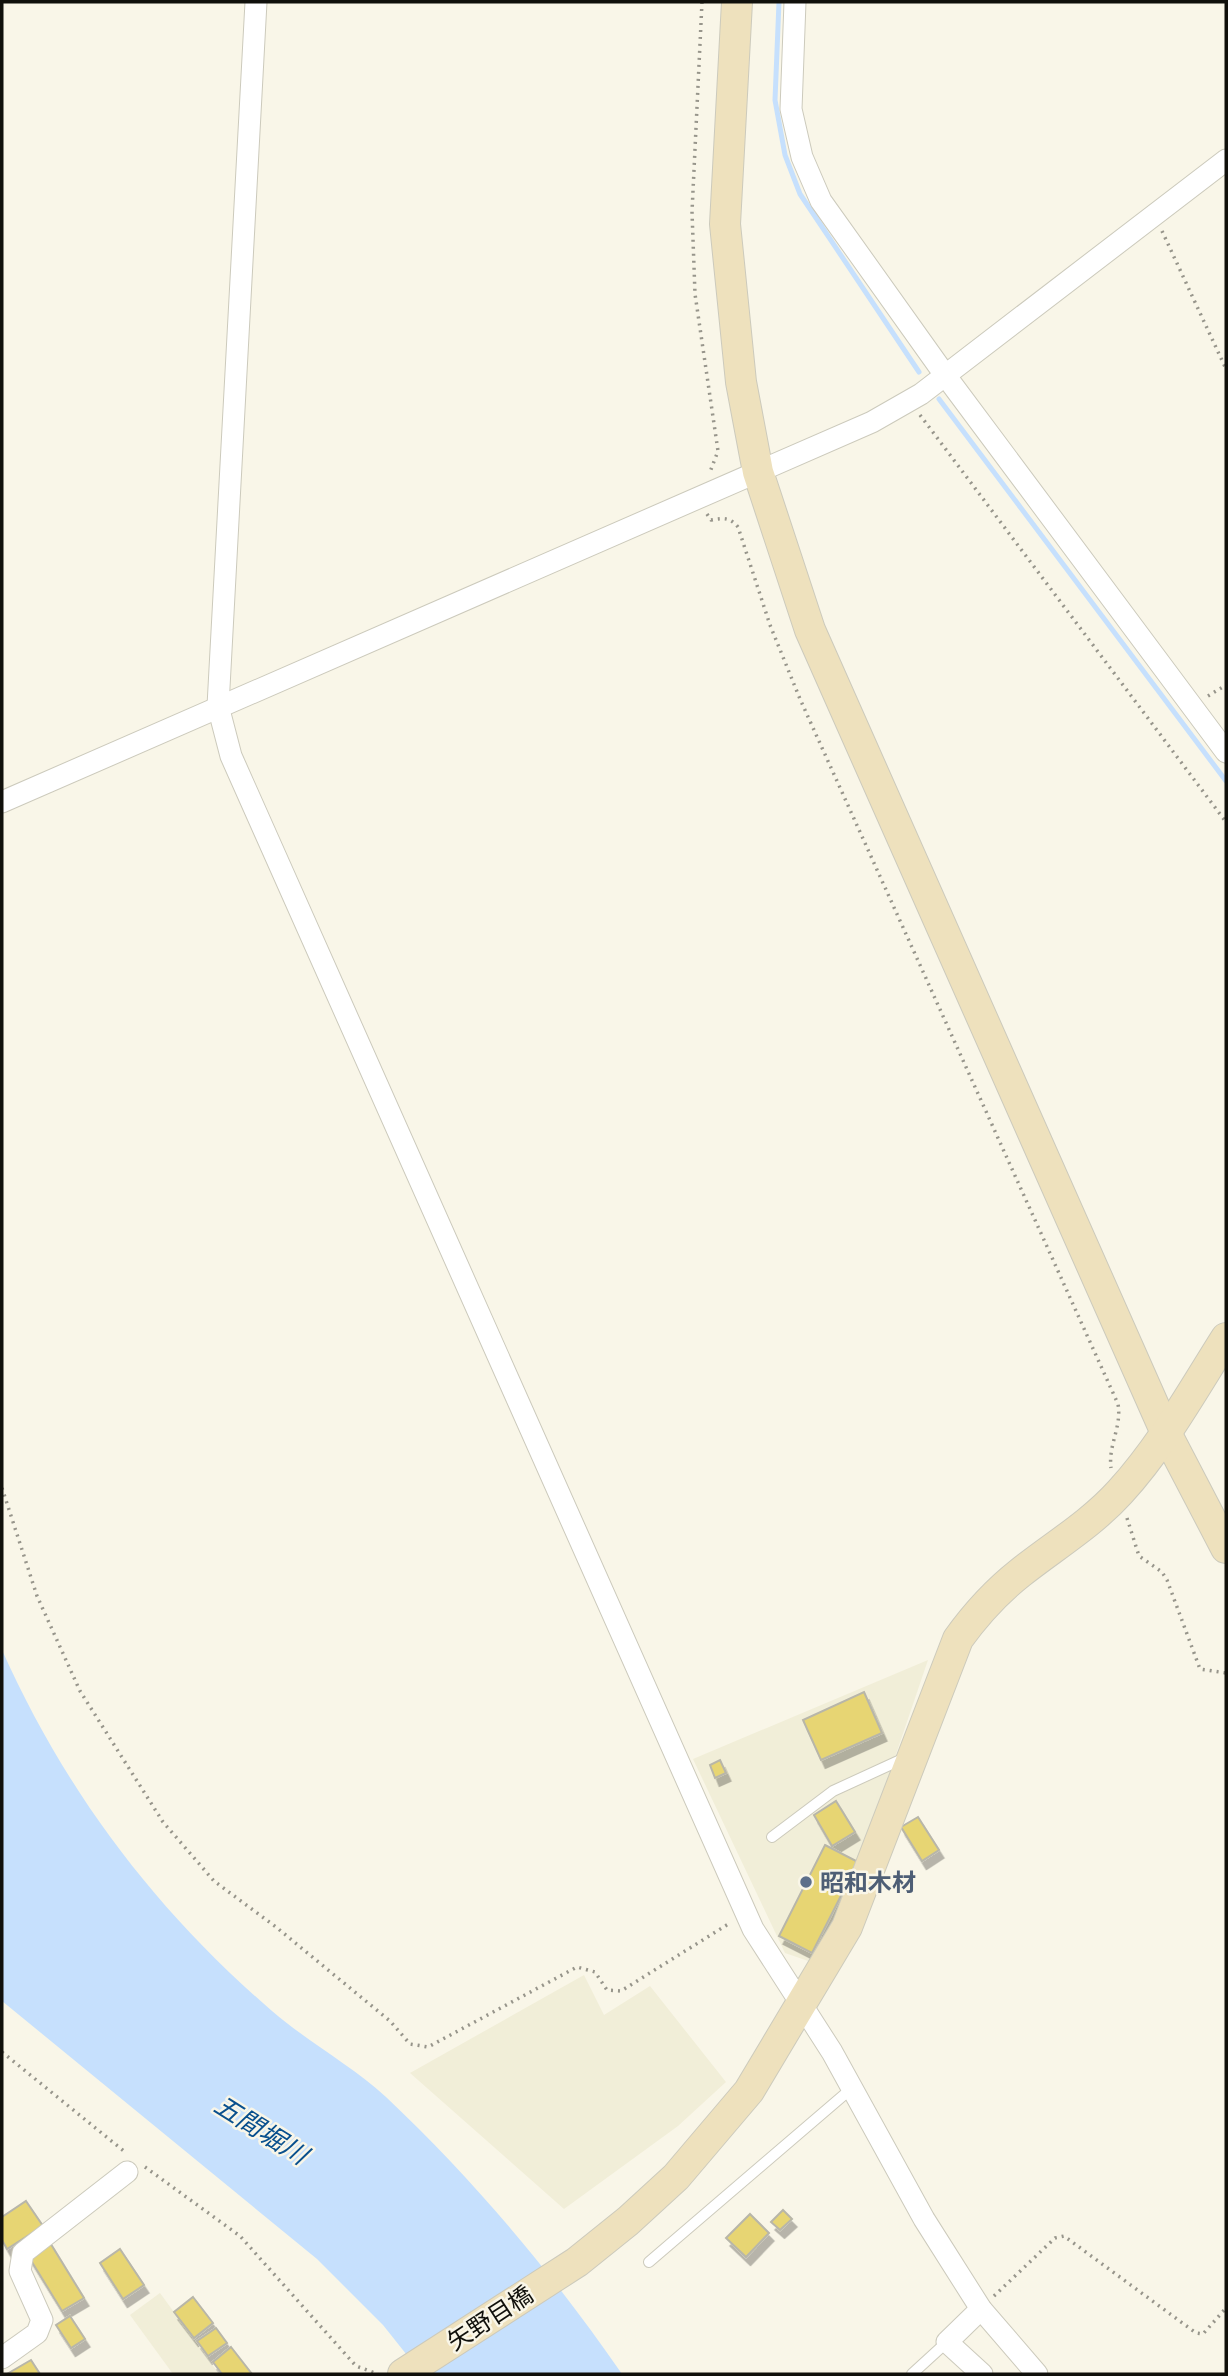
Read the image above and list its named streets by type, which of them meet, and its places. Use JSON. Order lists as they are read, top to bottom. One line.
{"streets":{"street":["矢野目橋"]},"water":["五間堀川"],"places":["昭和木材"]}
